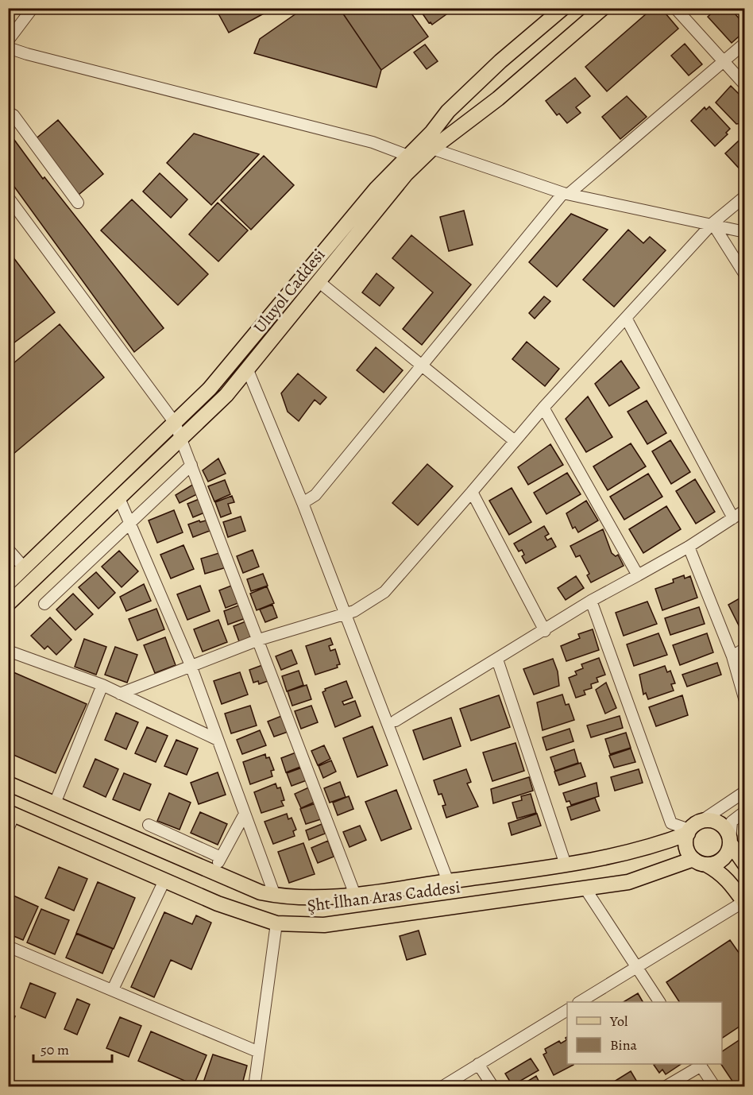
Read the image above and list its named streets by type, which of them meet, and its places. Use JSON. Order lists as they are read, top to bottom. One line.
{"streets":{"main road":["Uluyol Caddesi","Şht İlhan Aras Caddesi"]},"legend":["Yol","Bina"],"scale_bar":"50 m"}
